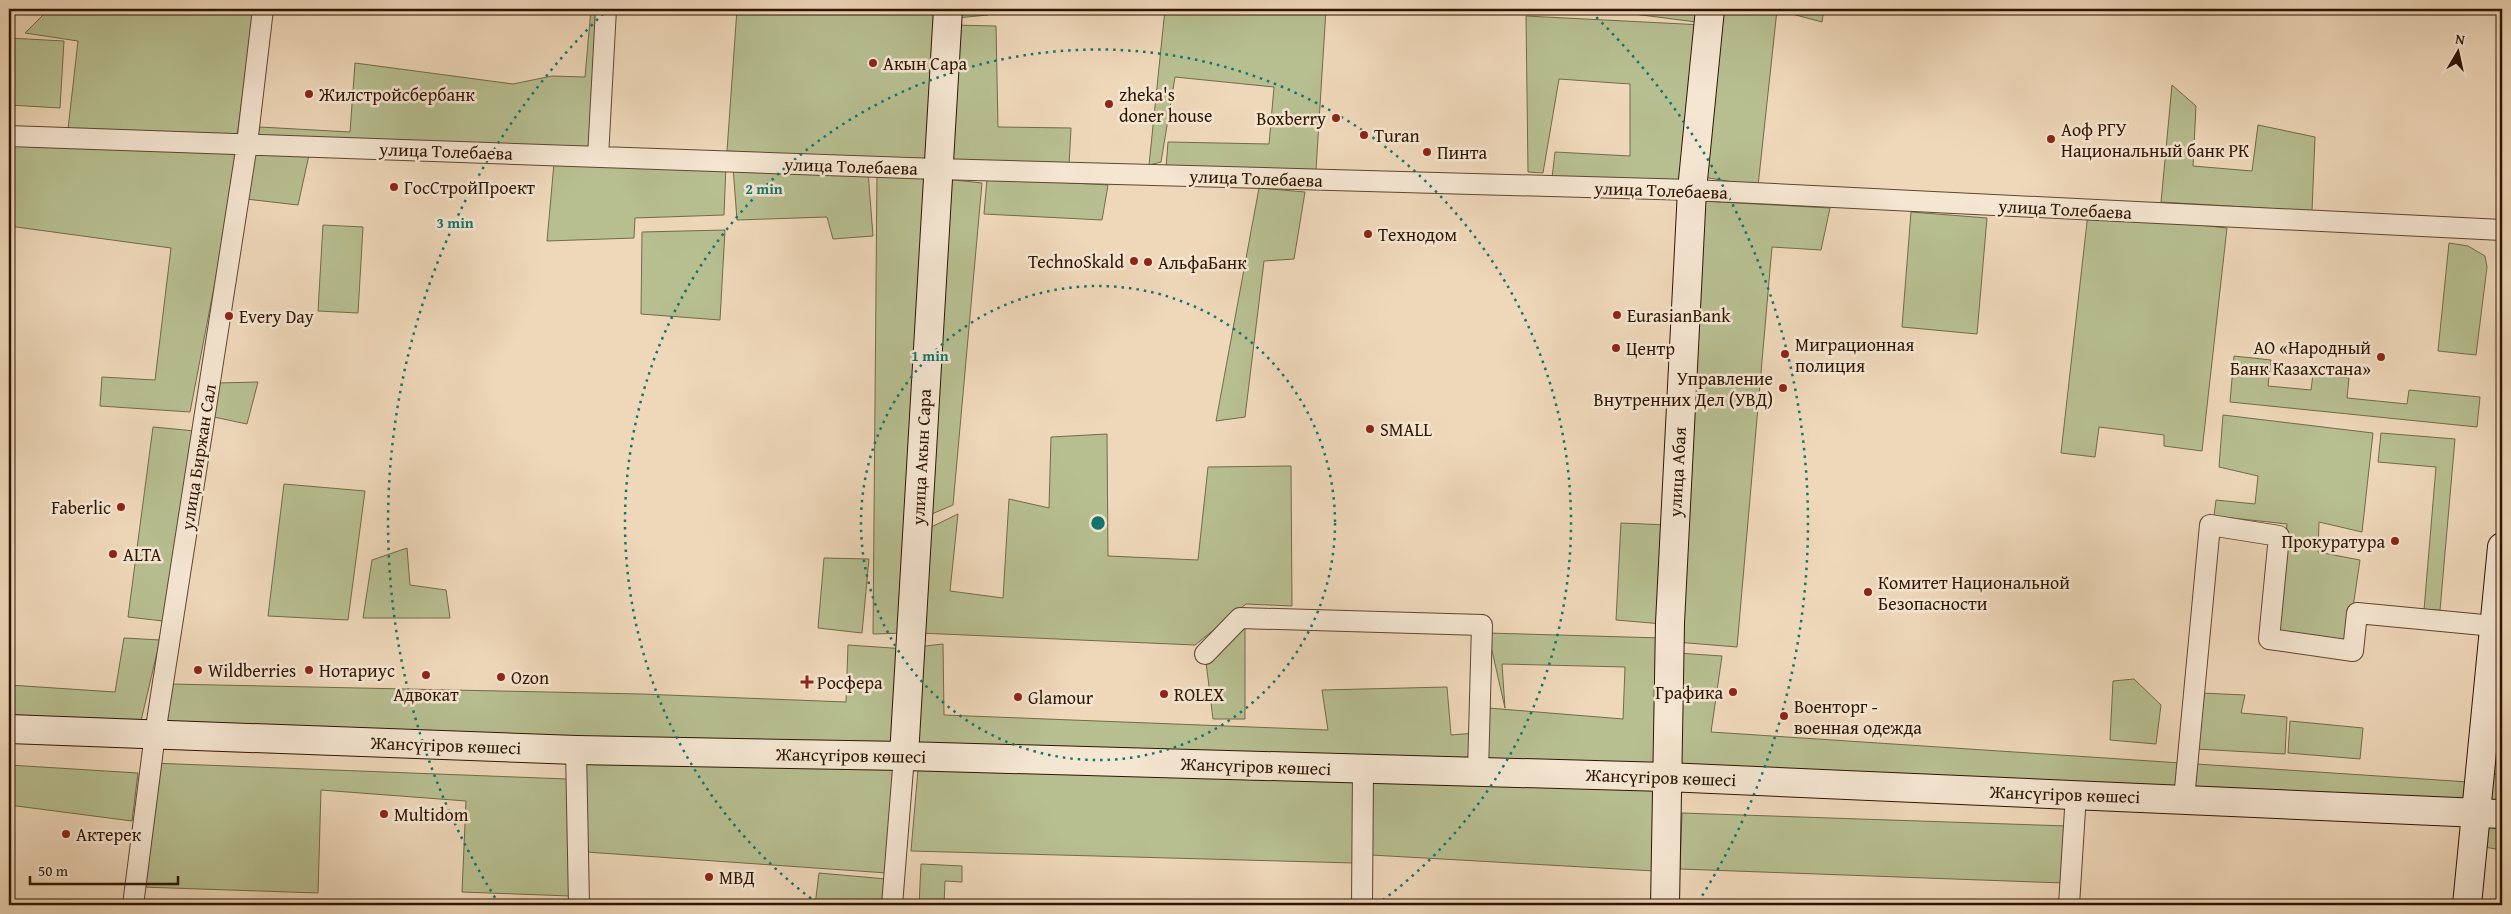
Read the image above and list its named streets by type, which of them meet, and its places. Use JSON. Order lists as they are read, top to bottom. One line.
{"streets":{"main road":["улица Акын Сара","улица Абая","Жансүгіров көшесі"],"street":["улица Толебаева","улица Биржан Сал"]},"crossings":[["улица Толебаева","улица Биржан Сал"],["улица Толебаева","улица Акын Сара"],["улица Толебаева","улица Абая"],["улица Биржан Сал","Жансүгіров көшесі"],["улица Акын Сара","Жансүгіров көшесі"],["улица Абая","Жансүгіров көшесі"]],"places":{"other":["Акын Сара","Жилстройсбербанк","zheka's doner house","Boxberry","Turan","Аоф РГУ Национальный банк РК","Пинта","ГосСтройПроект","Технодом","TechnoSkald","АльфаБанк","EurasianBank","Every Day","Центр","Миграционная полиция","AO «Народный Банк Казахстана»","Управление Внутренних Дел (УВД)","SMALL","Faberlic","Прокуратура","ALTA","Комитет Национальной Безопасности","Wildberries","Нотариус","Адвокат","Ozon","Графика","ROLEX","Glamour","Военторг - военная одежда","Multidom","Актерек","МВД"],"health":["Росфера"]},"scale_bar":"50 m","north":"top","rings":["2 min","3 min","1 min"]}
